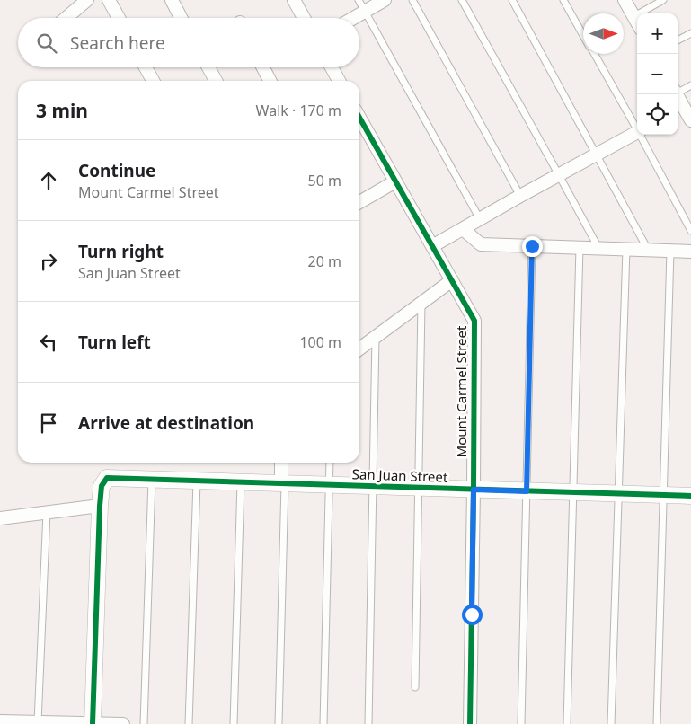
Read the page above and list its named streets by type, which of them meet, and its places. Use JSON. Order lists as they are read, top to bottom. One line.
{"streets":{"street":["Mount Carmel Street","San Juan Street"]},"crossings":[["Mount Carmel Street","San Juan Street"]],"north":"right","page":{"map_buttons":["+","−"],"search":"Search here","heading":["3 min","Walk · 170 m"],"list":[["Continue","Mount Carmel Street","50 m"],["Turn right","San Juan Street","20 m"],["Turn left","100 m"],"Arrive at destination"]}}
